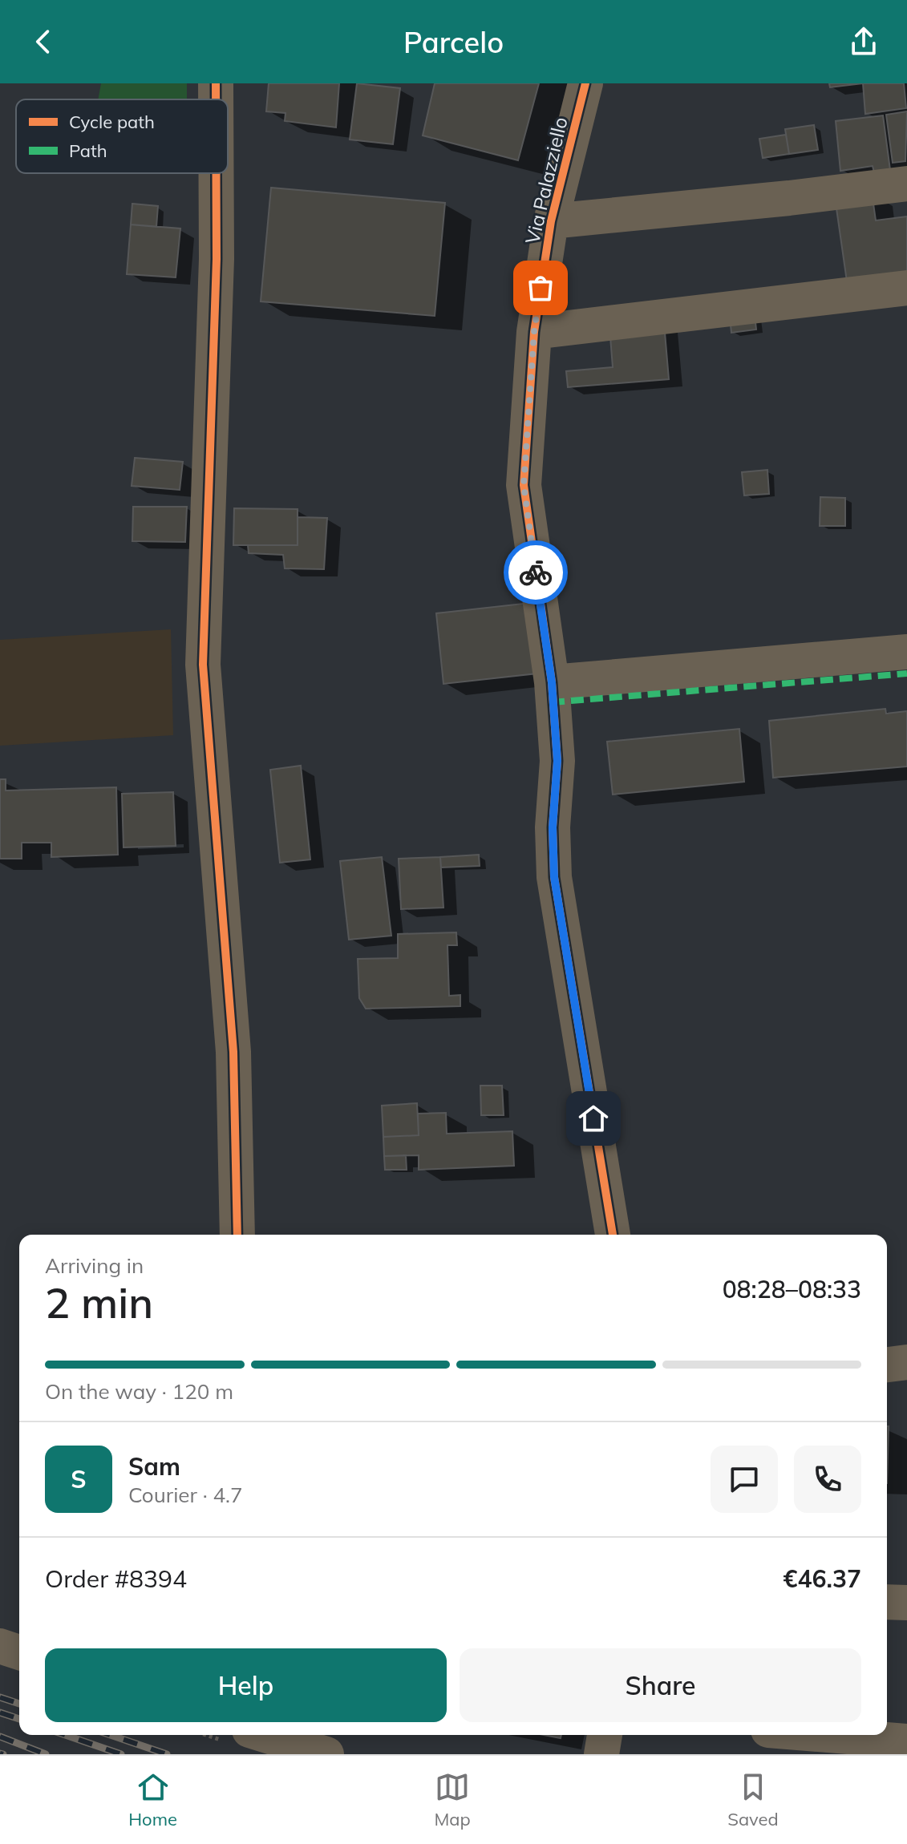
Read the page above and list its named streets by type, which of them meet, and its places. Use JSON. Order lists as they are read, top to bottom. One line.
{"streets":{"street":["Via Palazziello"]},"legend":["Cycle path","Path"],"page":{"header":"Parcelo","heading":["2 min","Arriving in","08:28–08:33"],"panel":["Sam","Courier · 4.7","Order #8394","€46.37"],"bar":"On the way · 120 m","round":"S","buttons":["Help","Share"],"tabs":["Home","Map","Saved"]}}
